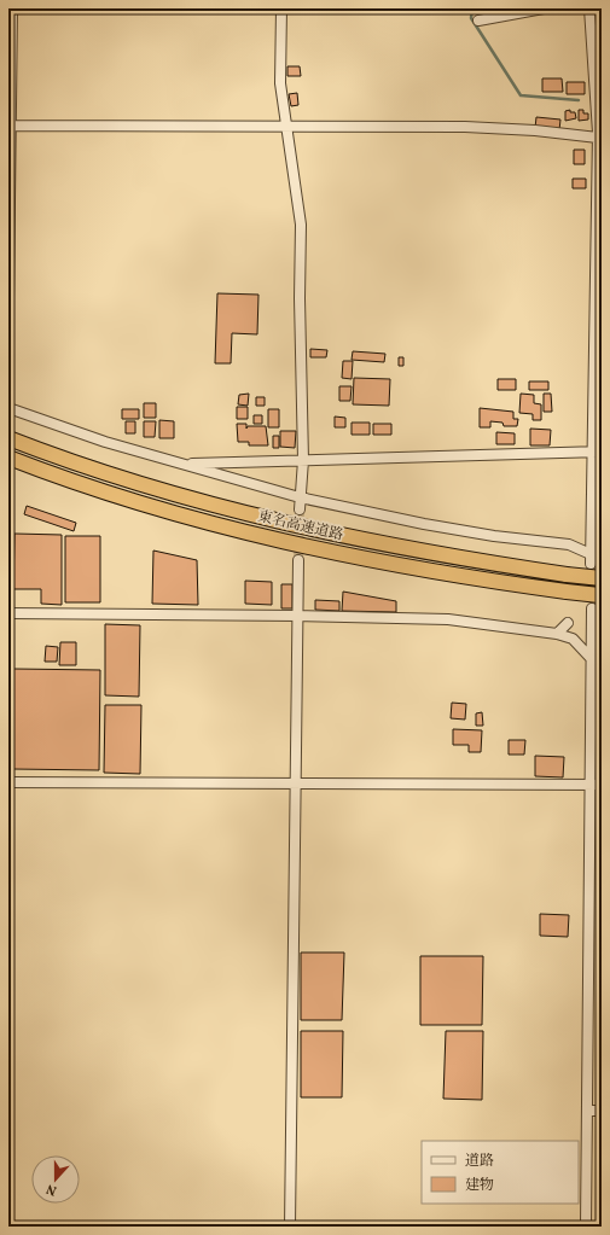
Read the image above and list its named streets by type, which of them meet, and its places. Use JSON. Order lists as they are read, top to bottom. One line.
{"streets":{"highway":["東名高速道路"]},"legend":["道路","建物"],"north":"bottom"}
